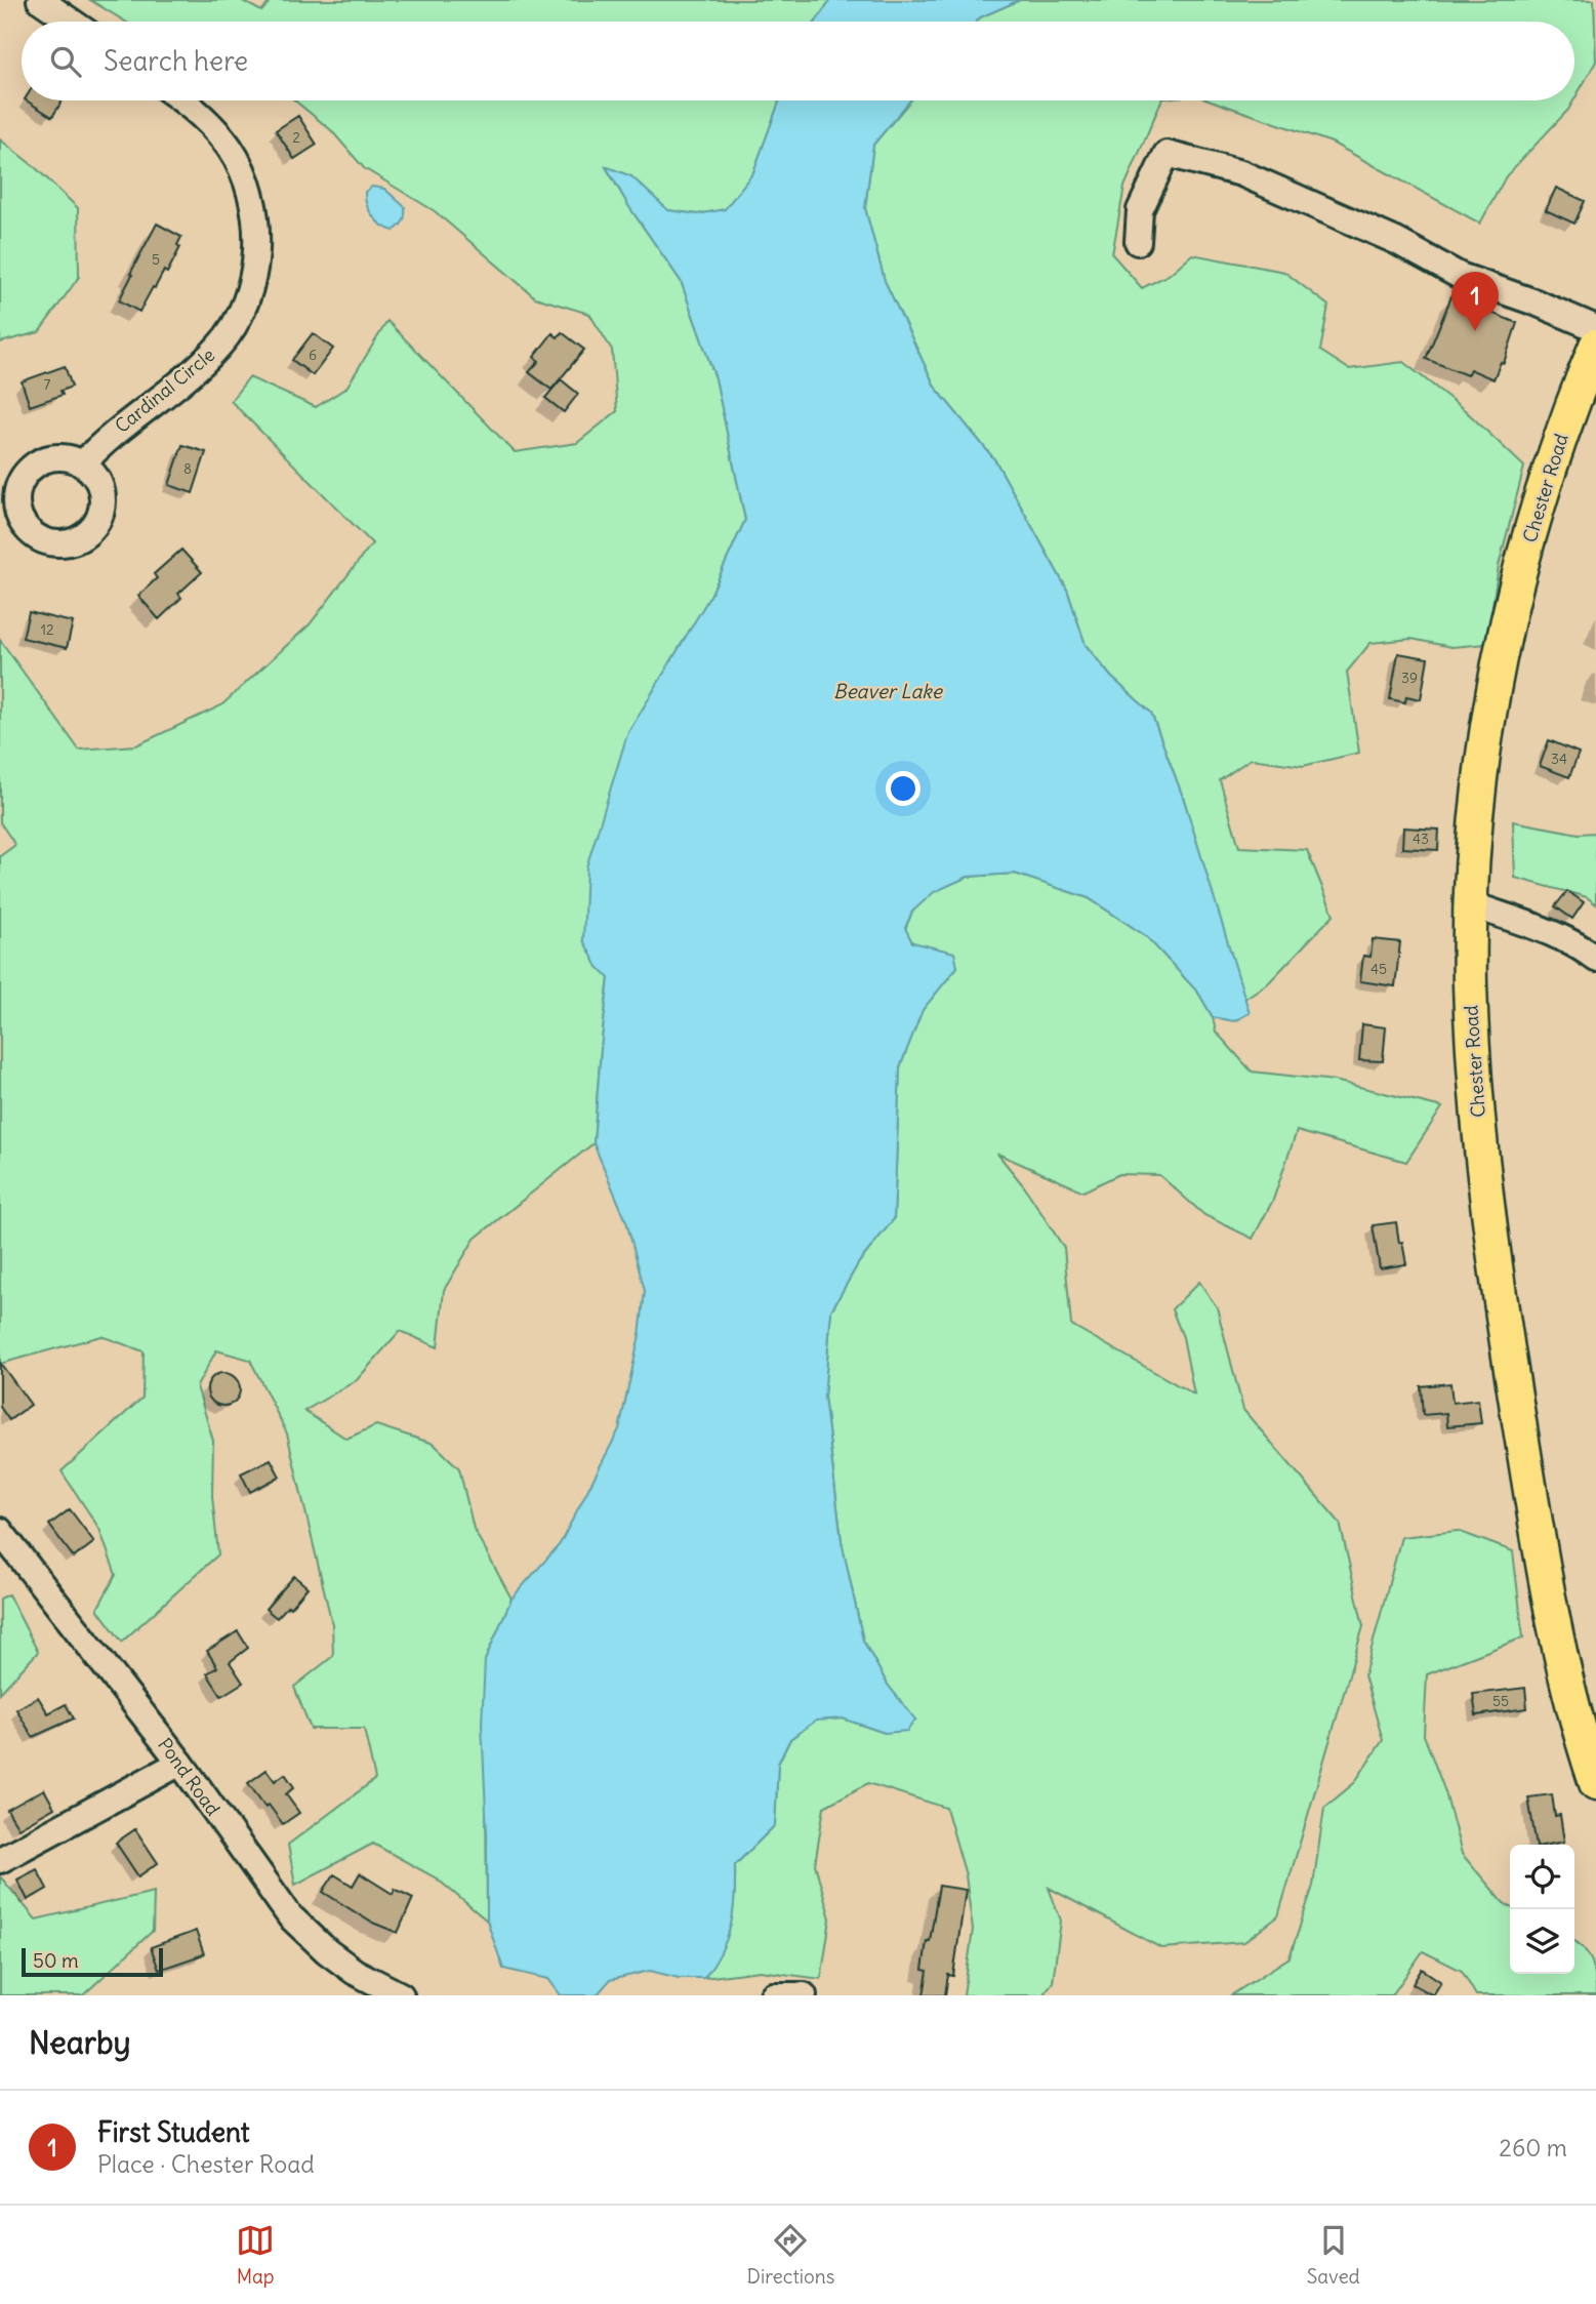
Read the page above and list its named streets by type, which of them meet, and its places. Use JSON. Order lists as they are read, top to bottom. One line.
{"streets":{"main road":["Chester Road"],"street":["Cardinal Circle","Pond Road"]},"water":["Beaver Lake"],"house_numbers":["2","5","6","7","8","12","39","34","43","45","55"],"scale_bar":"50 m","page":{"search":"Search here","pins":"1","scale":"50 m","heading":"Nearby","list":[{"mark":"1","name":"First Student","note":"Place · Chester Road","value":"260 m"}],"nav":["Map","Directions","Saved"]}}
